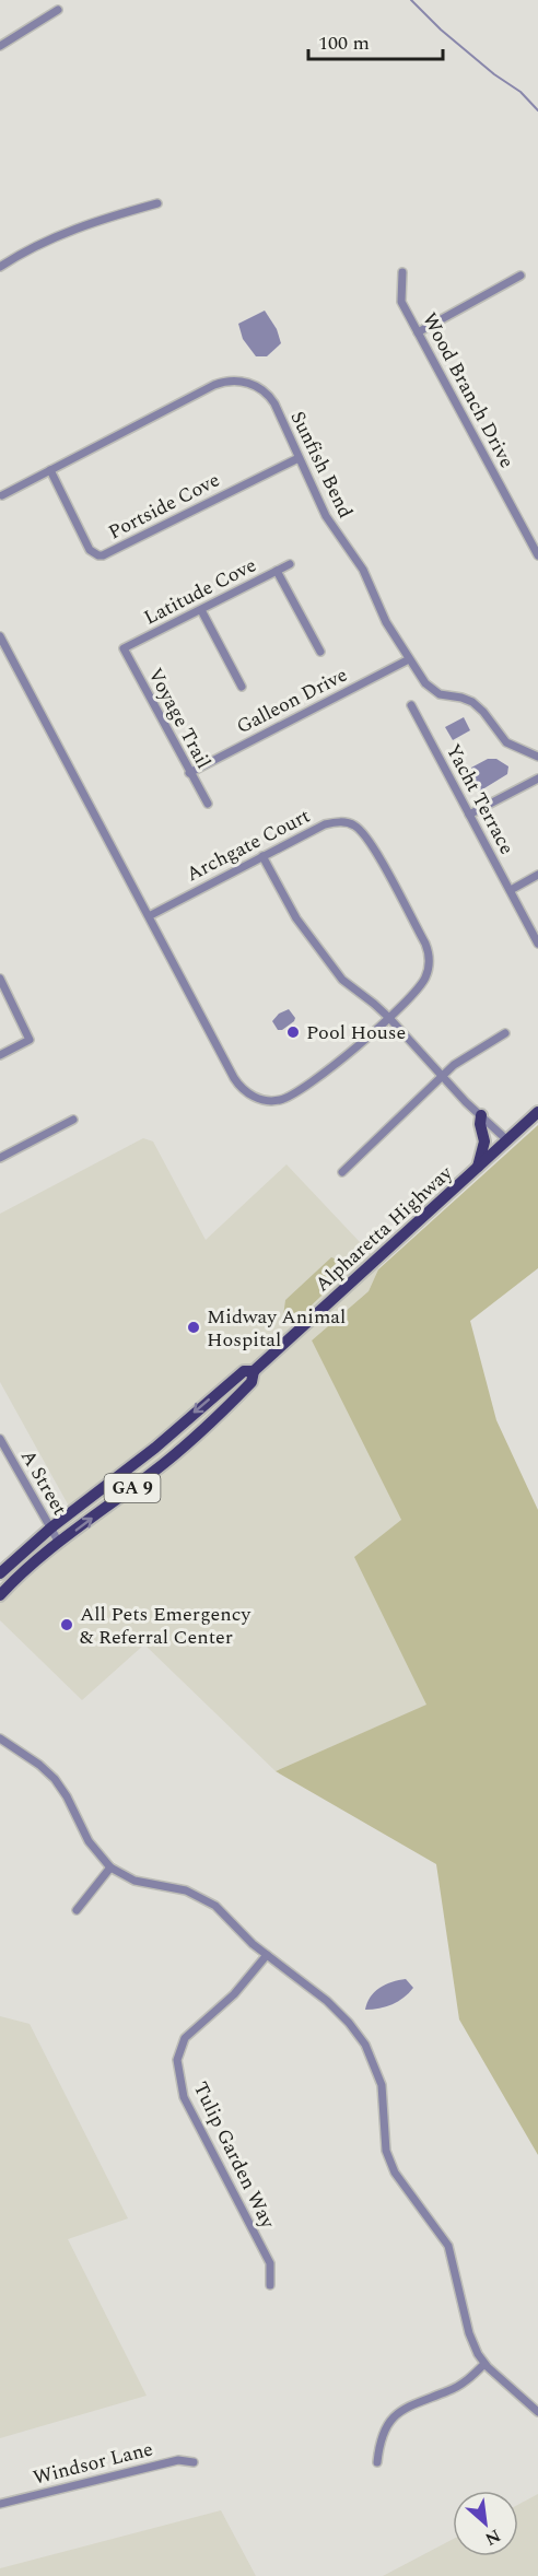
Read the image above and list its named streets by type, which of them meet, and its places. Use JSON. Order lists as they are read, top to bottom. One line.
{"streets":{"main road":["Alpharetta Highway","GA 9"],"street":["Wood Branch Drive","Sunfish Bend","Portside Cove","Latitude Cove","Galleon Drive","Voyage Trail","Yacht Terrace","Archgate Court","A Street","Tulip Garden Way","Windsor Lane"]},"crossings":[["Sunfish Bend","Portside Cove"],["Sunfish Bend","Galleon Drive"],["Latitude Cove","Voyage Trail"],["Galleon Drive","Voyage Trail"],["Alpharetta Highway","GA 9"],["A Street","GA 9"]],"places":["Pool House","Midway Animal Hospital","All Pets Emergency & Referral Center"],"scale_bar":"100 m","north":"bottom right"}
